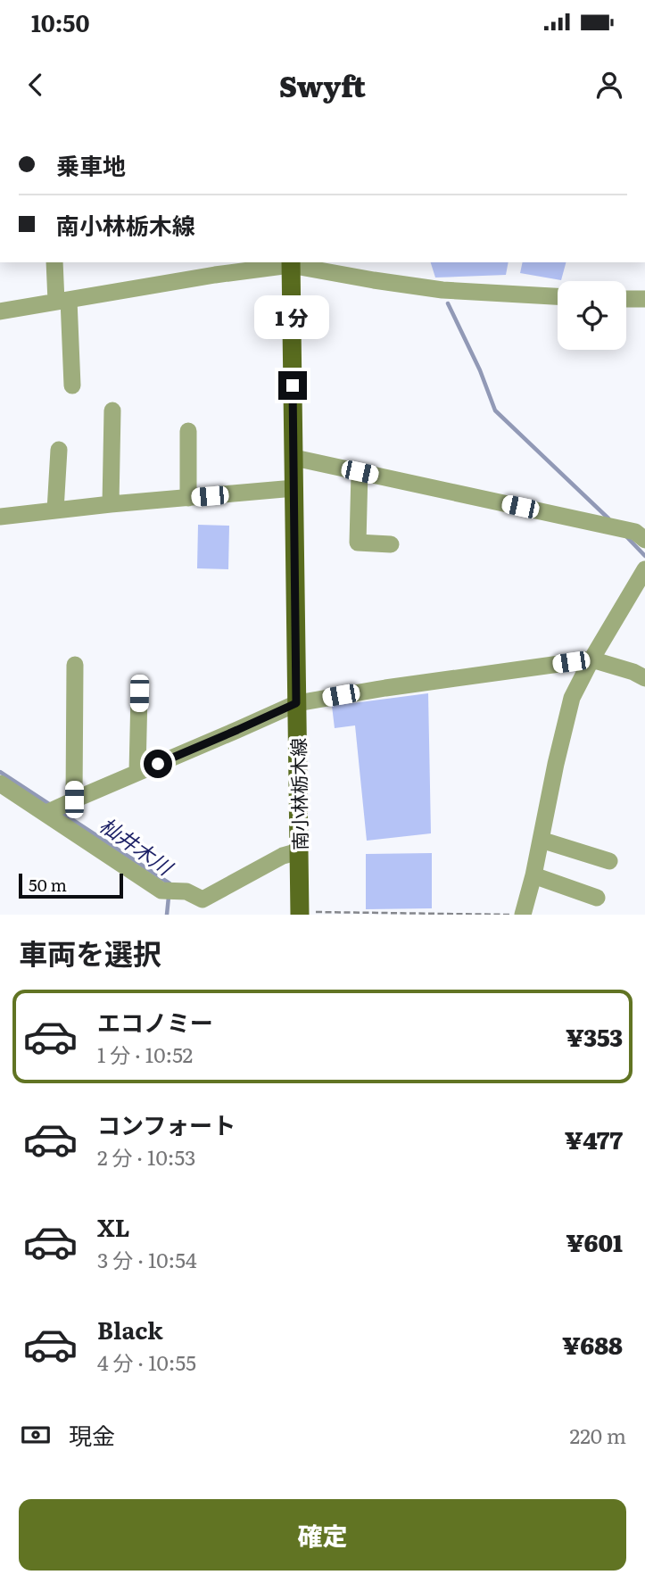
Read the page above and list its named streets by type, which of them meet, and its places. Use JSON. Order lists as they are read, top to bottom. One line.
{"streets":{"main road":["南小林栃木線"]},"water":["杣井木川"],"scale_bar":"50 m","page":{"status":"10:50","header":"Swyft","banner":["乗車地","南小林栃木線"],"bubble":"1 分","scale":"50 m","heading":"車両を選択","list":[{"name":"エコノミー","note":"1 分 · 10:52","value":"¥353"},{"name":"コンフォート","note":"2 分 · 10:53","value":"¥477"},{"name":"XL","note":"3 分 · 10:54","value":"¥601"},{"name":"Black","note":"4 分 · 10:55","value":"¥688"}],"pay":["現金","220 m"],"buttons":"確定"}}
